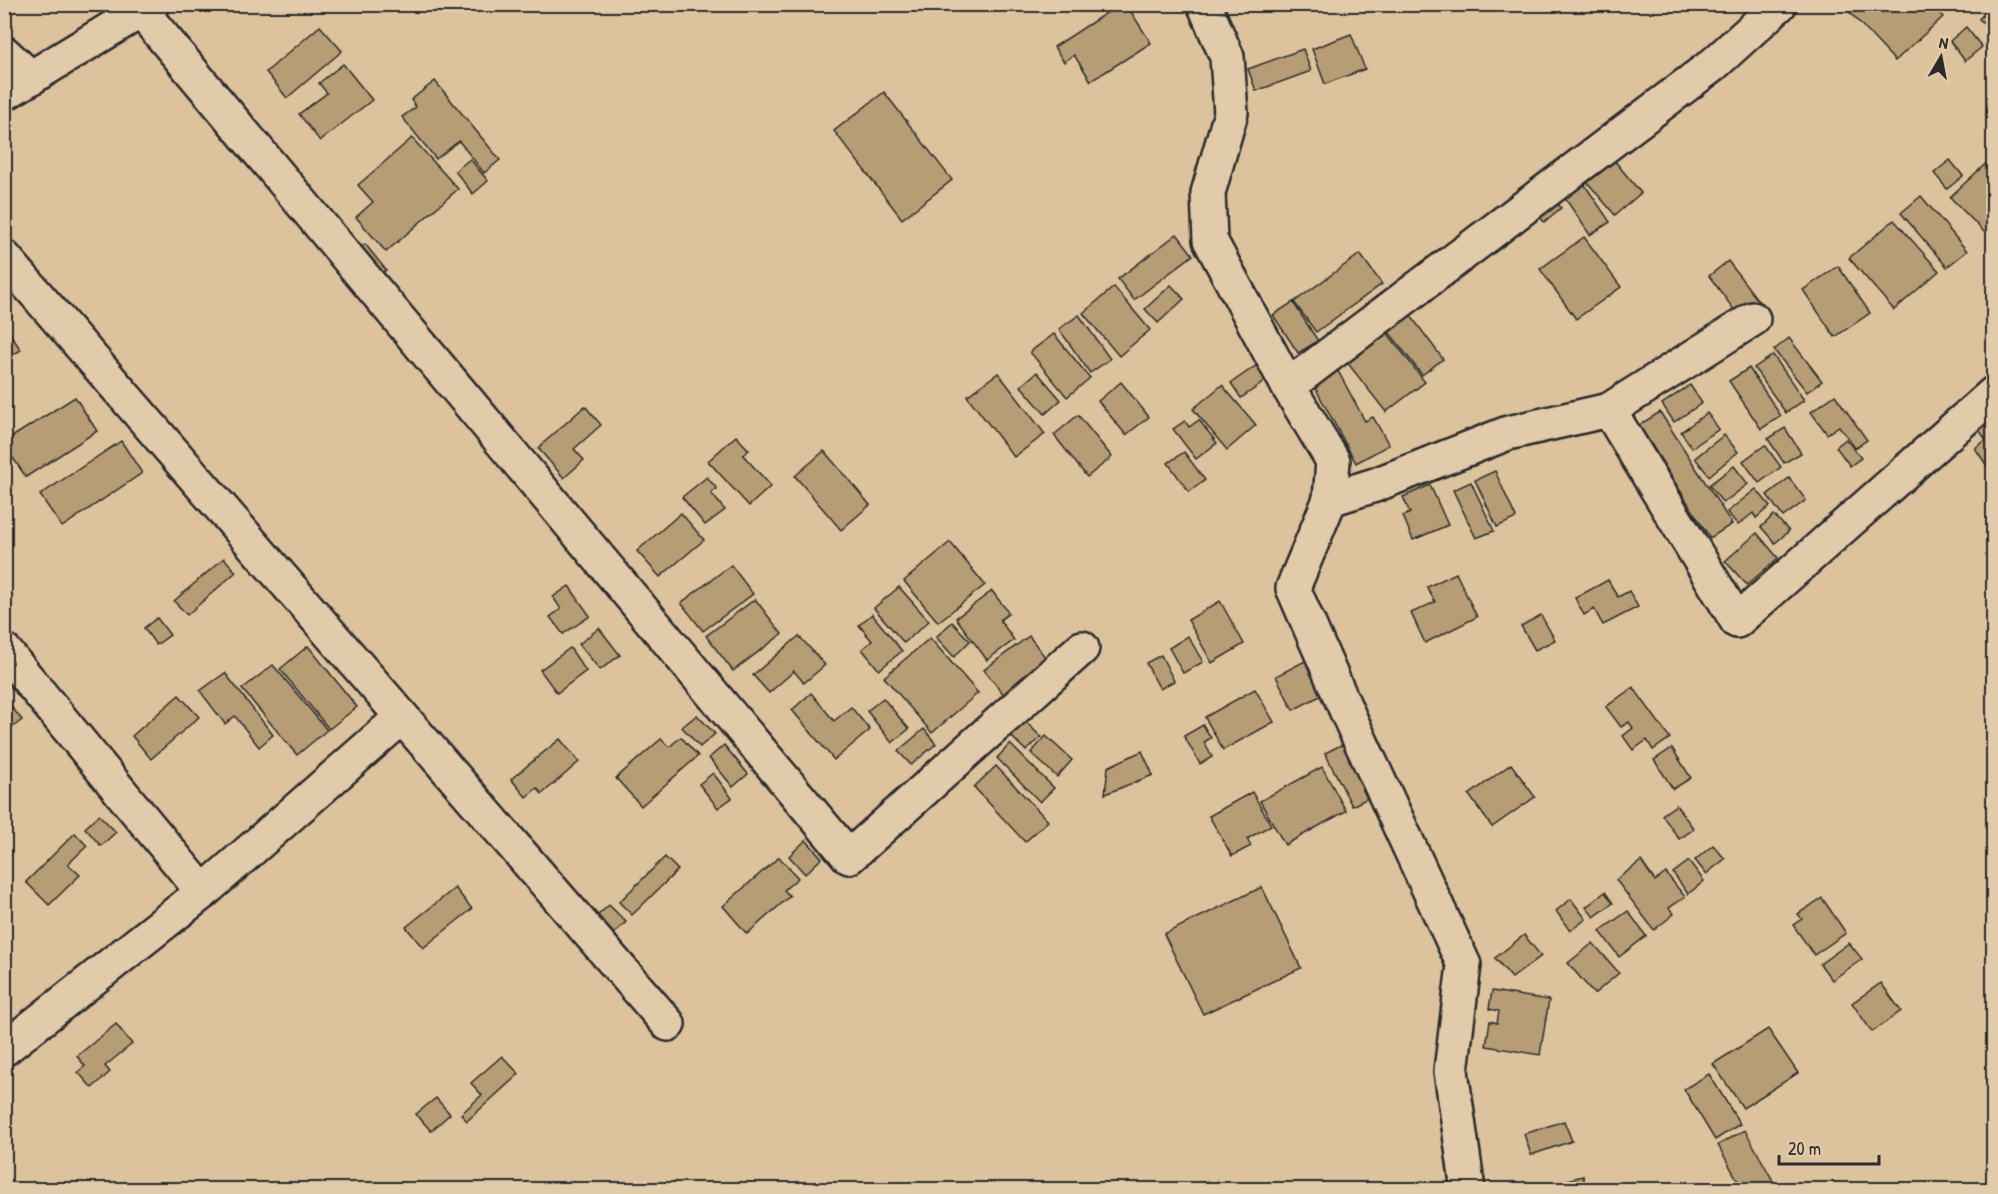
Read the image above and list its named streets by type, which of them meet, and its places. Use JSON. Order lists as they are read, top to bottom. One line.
{"scale_bar":"20 m","north":"top"}
